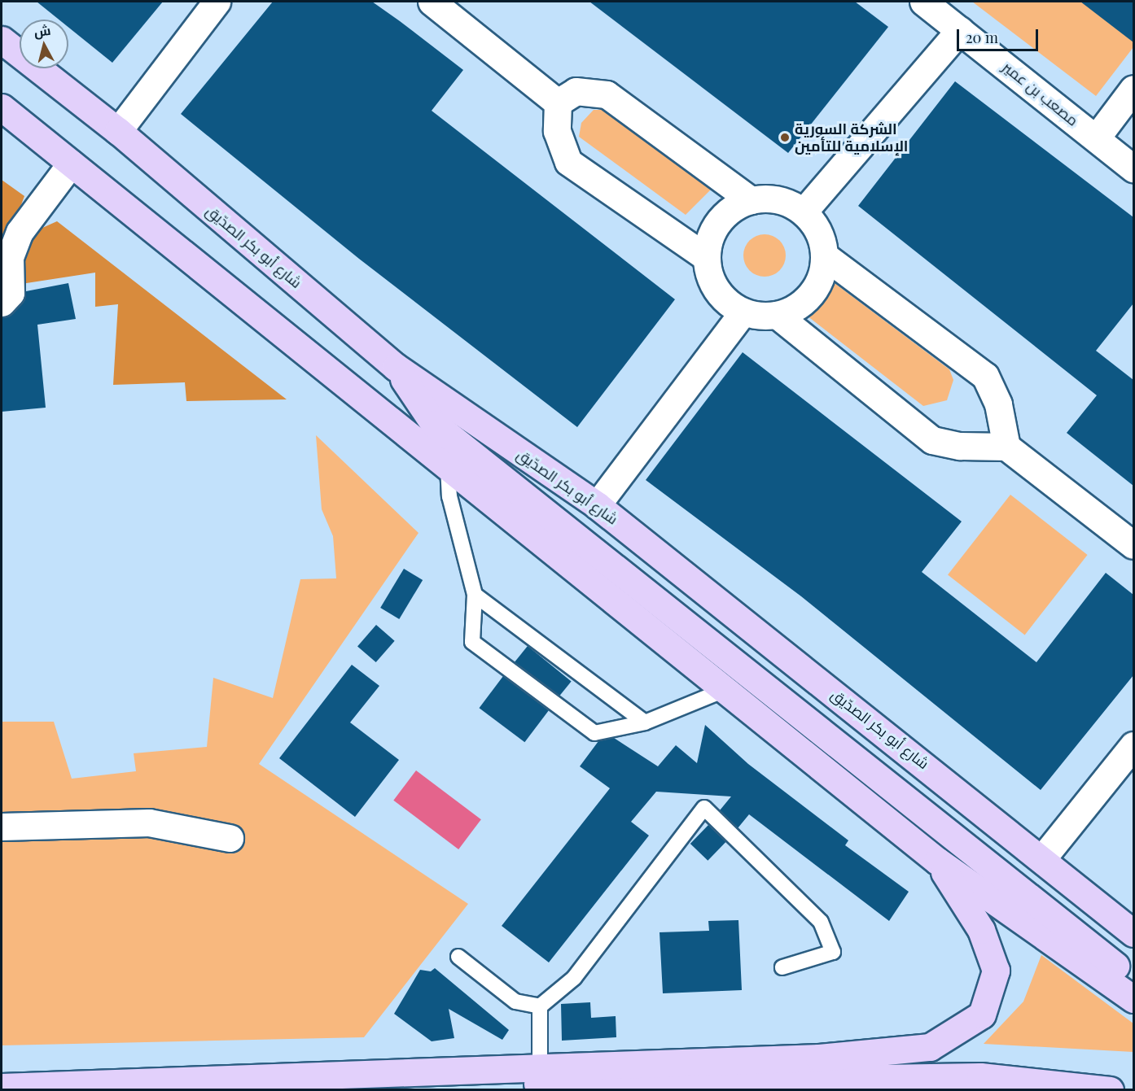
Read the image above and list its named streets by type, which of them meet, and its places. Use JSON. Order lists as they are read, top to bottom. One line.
{"streets":{"main road":["شارع أبو بكر الصدّيق"],"street":["مصعب بن عمير"]},"places":["الشركة السورية الإسلامية للتأمين"],"scale_bar":"20 m","north":"top"}
